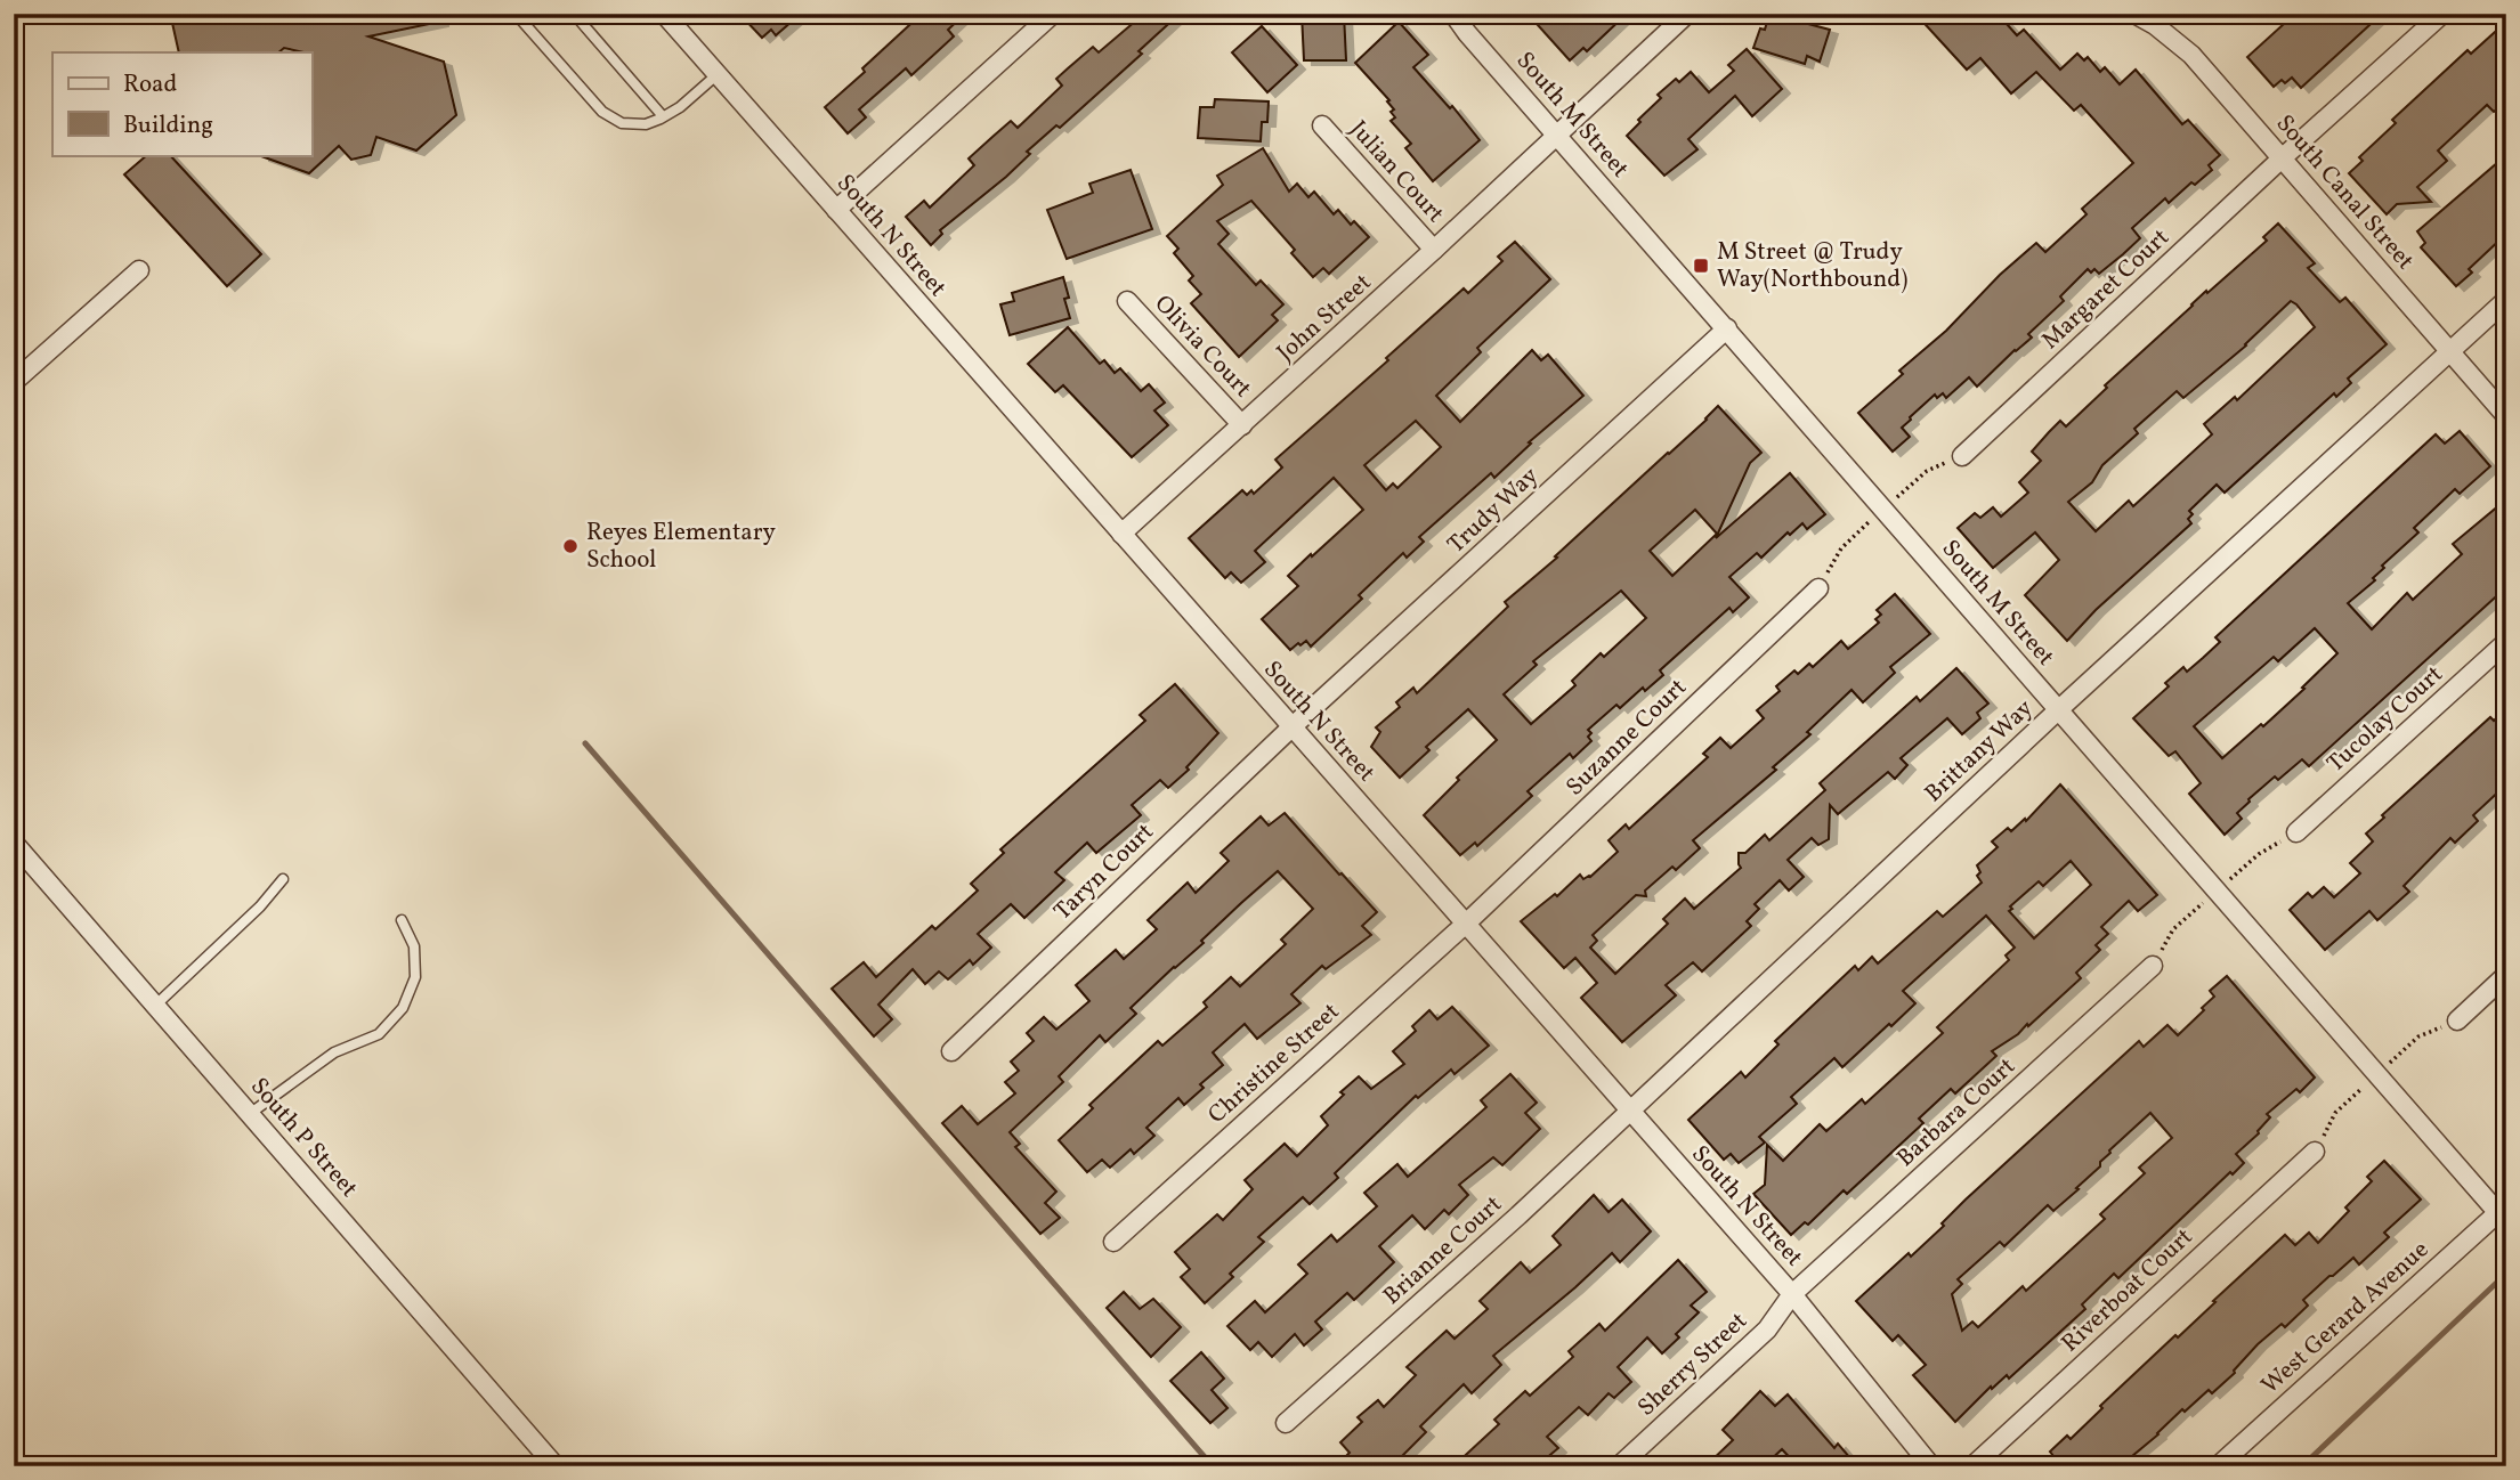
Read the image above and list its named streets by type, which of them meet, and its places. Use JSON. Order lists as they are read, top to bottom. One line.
{"streets":{"street":["South M Street","Julian Court","South Canal Street","South N Street","Margaret Court","John Street","Olivia Court","Trudy Way","Tucolay Court","Suzanne Court","Brittany Way","Taryn Court","Christine Street","Barbara Court","South P Street","Brianne Court","Riverboat Court","West Gerard Avenue","Sherry Street"]},"crossings":[["South M Street","John Street"],["South M Street","Trudy Way"],["South M Street","Brittany Way"],["South M Street","West Gerard Avenue"],["Julian Court","John Street"],["South Canal Street","Margaret Court"],["South Canal Street","Brittany Way"],["South N Street","John Street"],["South N Street","Trudy Way"],["South N Street","Suzanne Court"],["South N Street","Brittany Way"],["South N Street","Taryn Court"],["South N Street","Christine Street"],["South N Street","Barbara Court"],["South N Street","Brianne Court"],["South N Street","Sherry Street"],["John Street","Olivia Court"],["Trudy Way","Taryn Court"],["Suzanne Court","Christine Street"],["Brittany Way","Brianne Court"],["Barbara Court","Sherry Street"]],"places":{"transit":["M Street @ Trudy Way(Northbound)"],"other":["Reyes Elementary School"]},"legend":["Road","Building"]}
